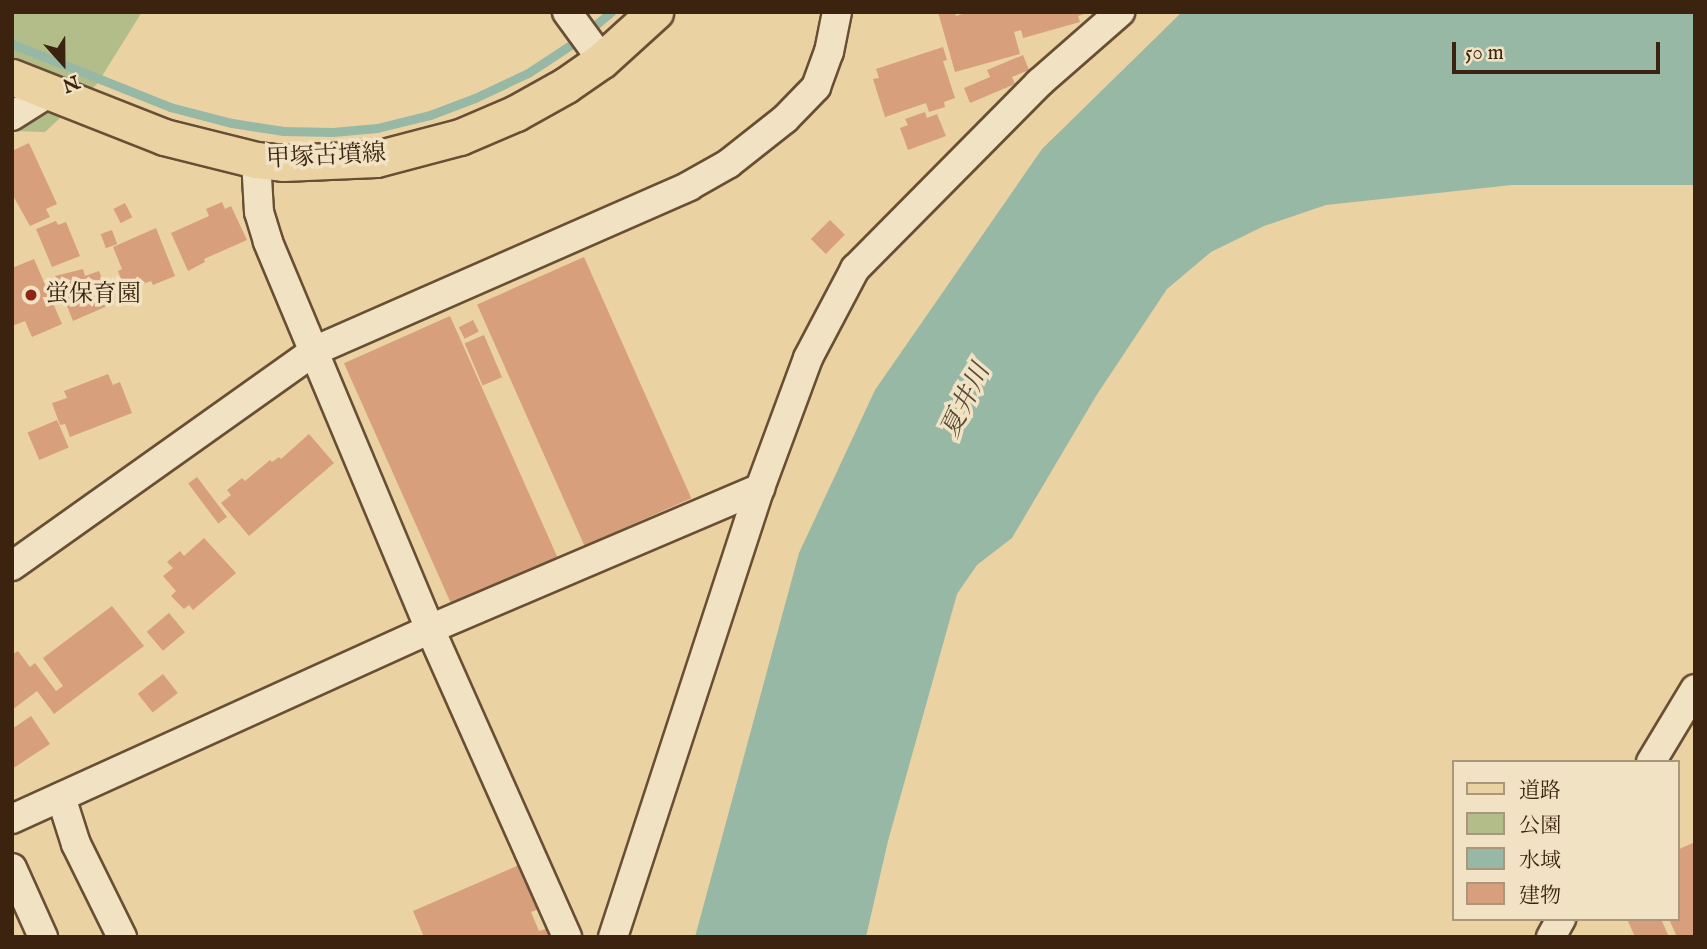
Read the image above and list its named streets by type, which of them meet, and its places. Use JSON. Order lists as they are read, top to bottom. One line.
{"streets":{"main road":["甲塚古墳線"]},"water":["夏井川"],"places":["蛍保育園"],"legend":["道路","公園","水域","建物"],"scale_bar":"50 m","north":"bottom"}
